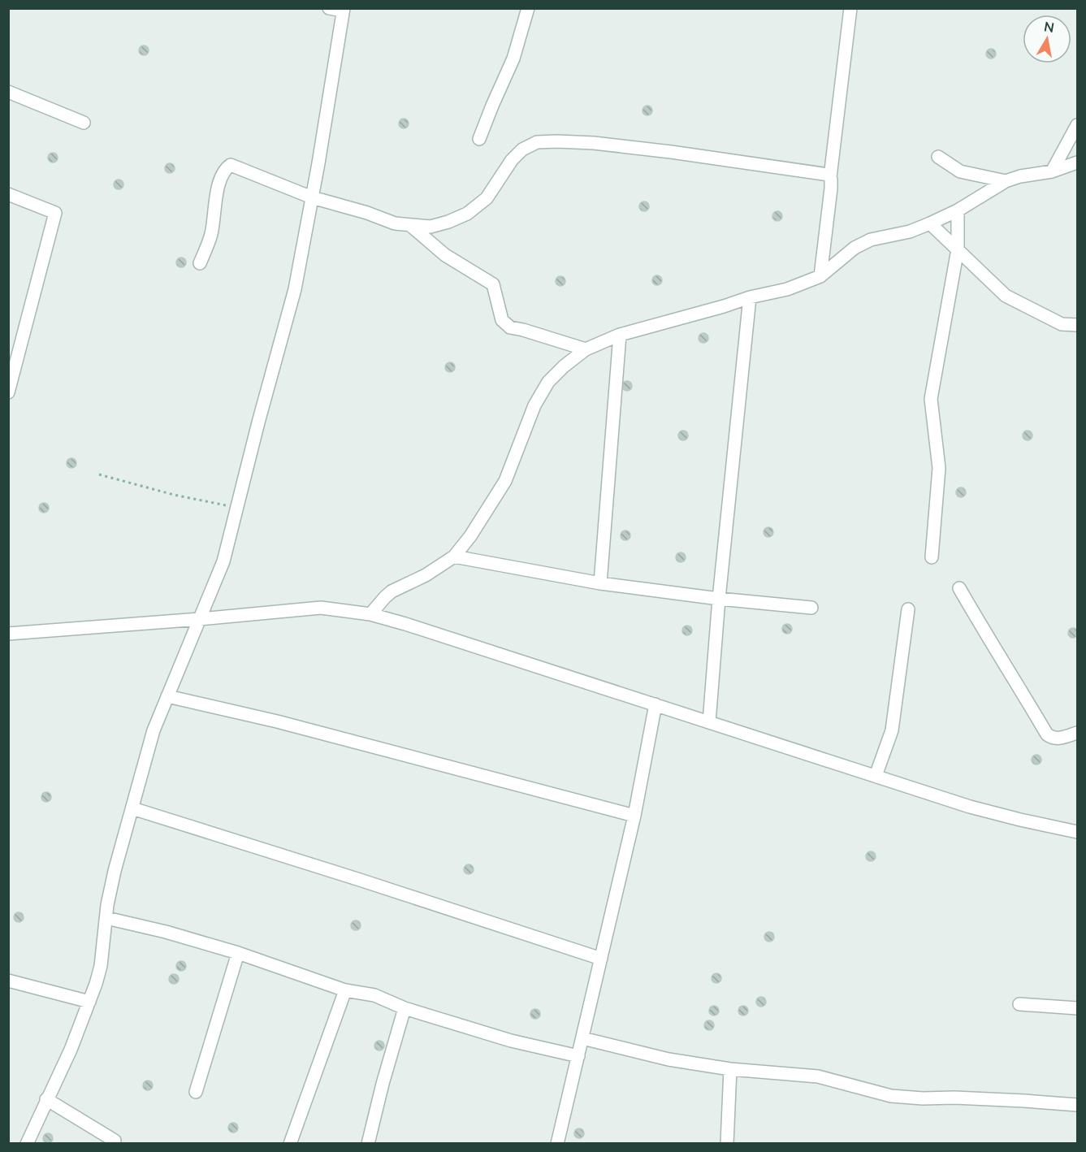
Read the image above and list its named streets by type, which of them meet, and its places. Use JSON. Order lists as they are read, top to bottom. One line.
{"north":"top"}
